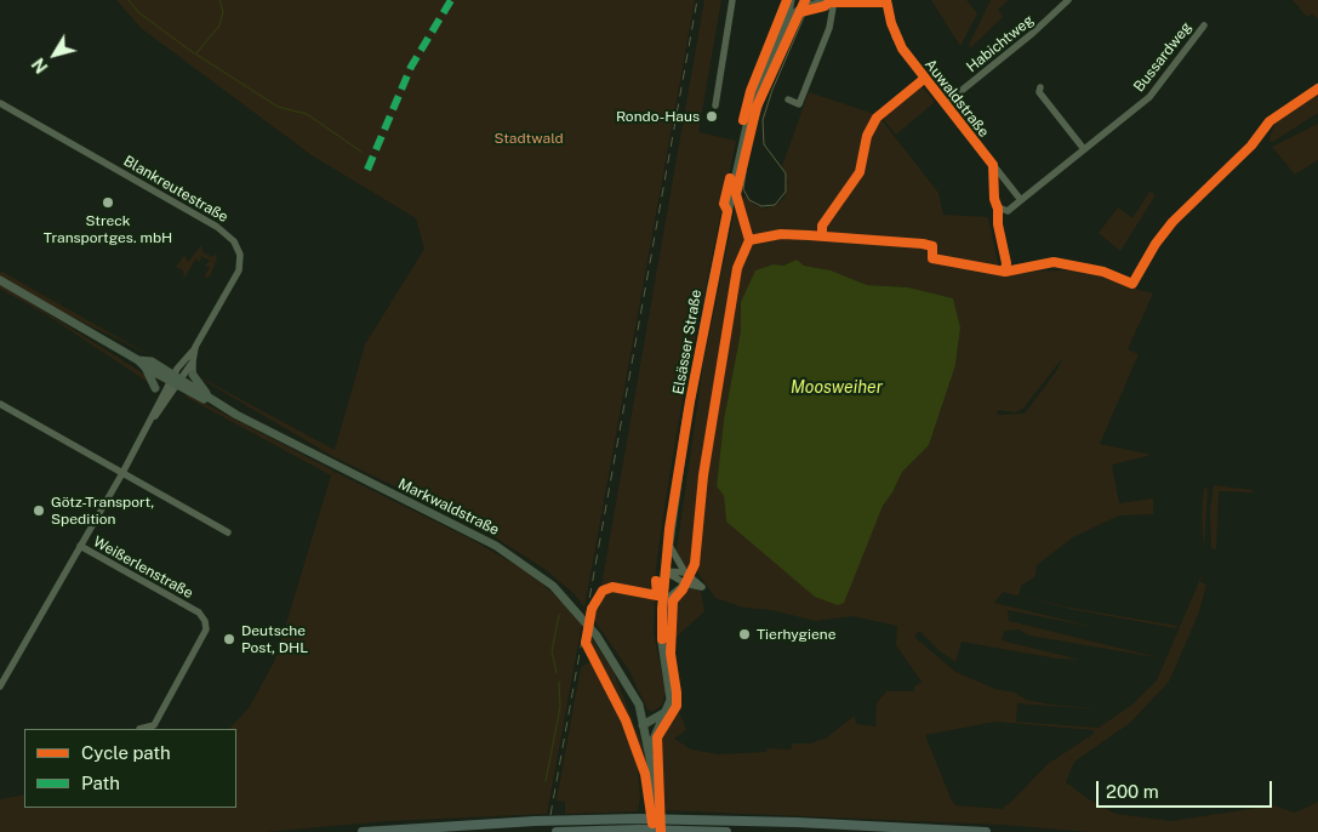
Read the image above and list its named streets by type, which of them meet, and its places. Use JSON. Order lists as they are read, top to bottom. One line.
{"streets":{"main road":["Elsässer Straße","Markwaldstraße"],"street":["Habichtweg","Bussardweg","Auwaldstraße","Blankreutestraße","Weißerlenstraße"]},"crossings":[["Habichtweg","Auwaldstraße"],["Bussardweg","Auwaldstraße"],["Blankreutestraße","Markwaldstraße"],["Blankreutestraße","Weißerlenstraße"],["Elsässer Straße","Markwaldstraße"],["Markwaldstraße","Weißerlenstraße"]],"water":["Moosweiher"],"parks":["Stadtwald"],"places":["Rondo-Haus","Streck Transportges. mbH","Götz-Transport, Spedition","Tierhygiene","Deutsche Post, DHL"],"legend":["Cycle path","Path"],"scale_bar":"200 m","north":"bottom left"}
